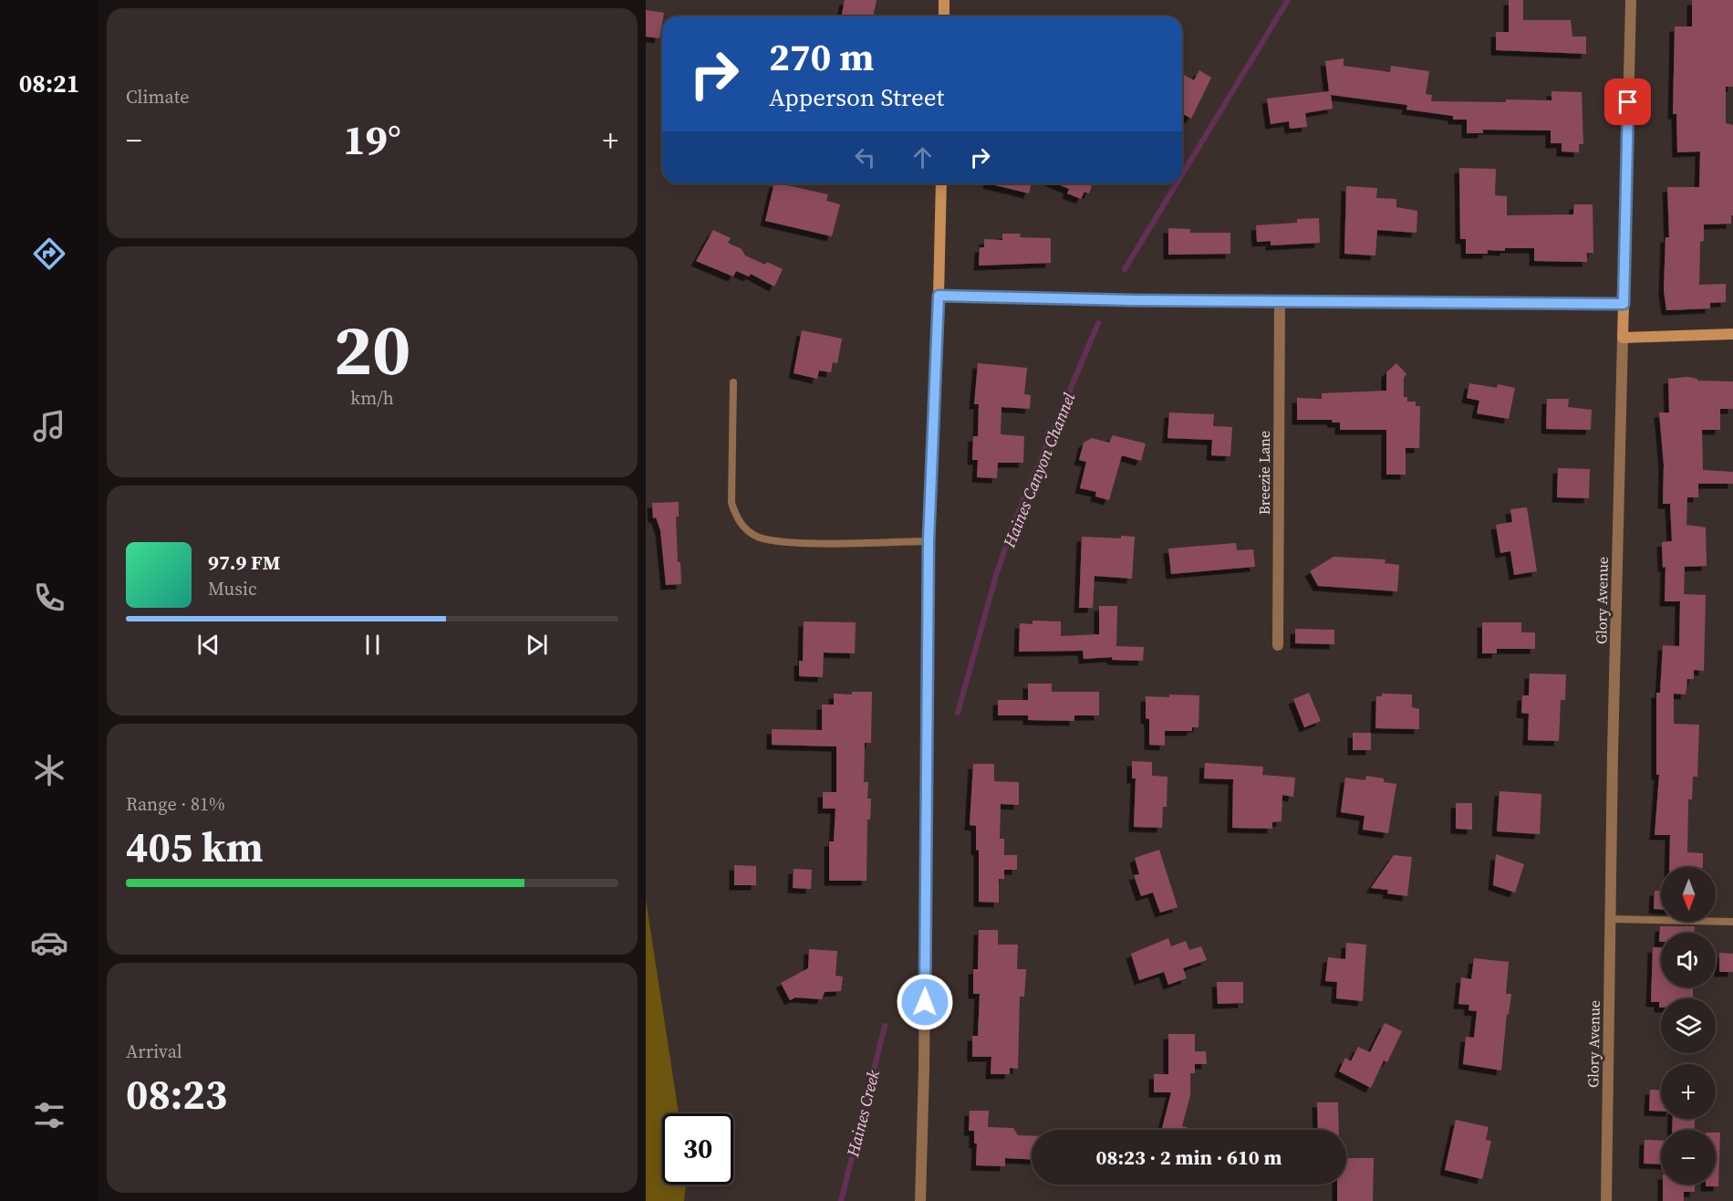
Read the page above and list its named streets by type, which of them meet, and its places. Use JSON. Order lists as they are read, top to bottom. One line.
{"streets":{"street":["Breezie Lane","Glory Avenue"]},"water":["Haines Canyon Channel","Haines Creek"],"north":"bottom","page":{"tabs":"08:21","tile":["Climate",["20","km/h"],["Range · 81%","405 km"],["Arrival","08:23"]],"turn":["270 m","Apperson Street"],"heat":["−","19°","+"],"song":["97.9 FM","Music"],"map_buttons":["+","−"],"limit":"30","trip":"08:23 · 2 min · 610 m"}}
